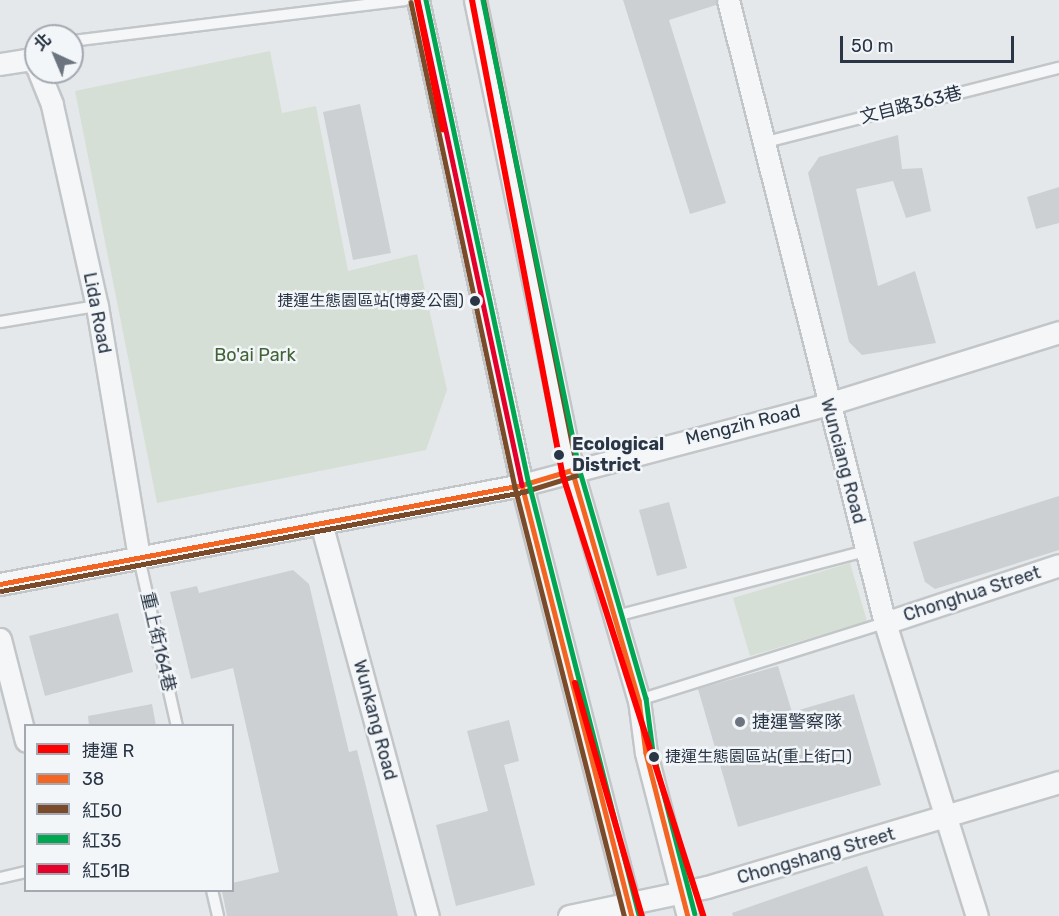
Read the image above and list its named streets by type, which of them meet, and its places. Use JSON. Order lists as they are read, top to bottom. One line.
{"streets":{"street":["Lida Road","Mengzih Road","Wunciang Road","Chonghua Street","Wunkang Road","Chongshang Street"],"lane":["文自路363巷","重上街164巷"]},"crossings":[["文自路363巷","Wunciang Road"],["Lida Road","Mengzih Road"],["Lida Road","重上街164巷"],["Mengzih Road","Wunciang Road"],["Mengzih Road","重上街164巷"],["Mengzih Road","Wunkang Road"],["Wunciang Road","Chonghua Street"],["Wunciang Road","Chongshang Street"]],"parks":["Bo'ai Park"],"places":["捷運生態園區站(博愛公園)","Ecological District","捷運警察隊","捷運生態園區站(重上街口)"],"lines":["metro line R","transit line 紅50","transit line 紅35","transit line 紅51B","transit line 38"],"legend":["捷運 R","38","紅50","紅35","紅51B"],"scale_bar":"50 m","north":"top left"}
